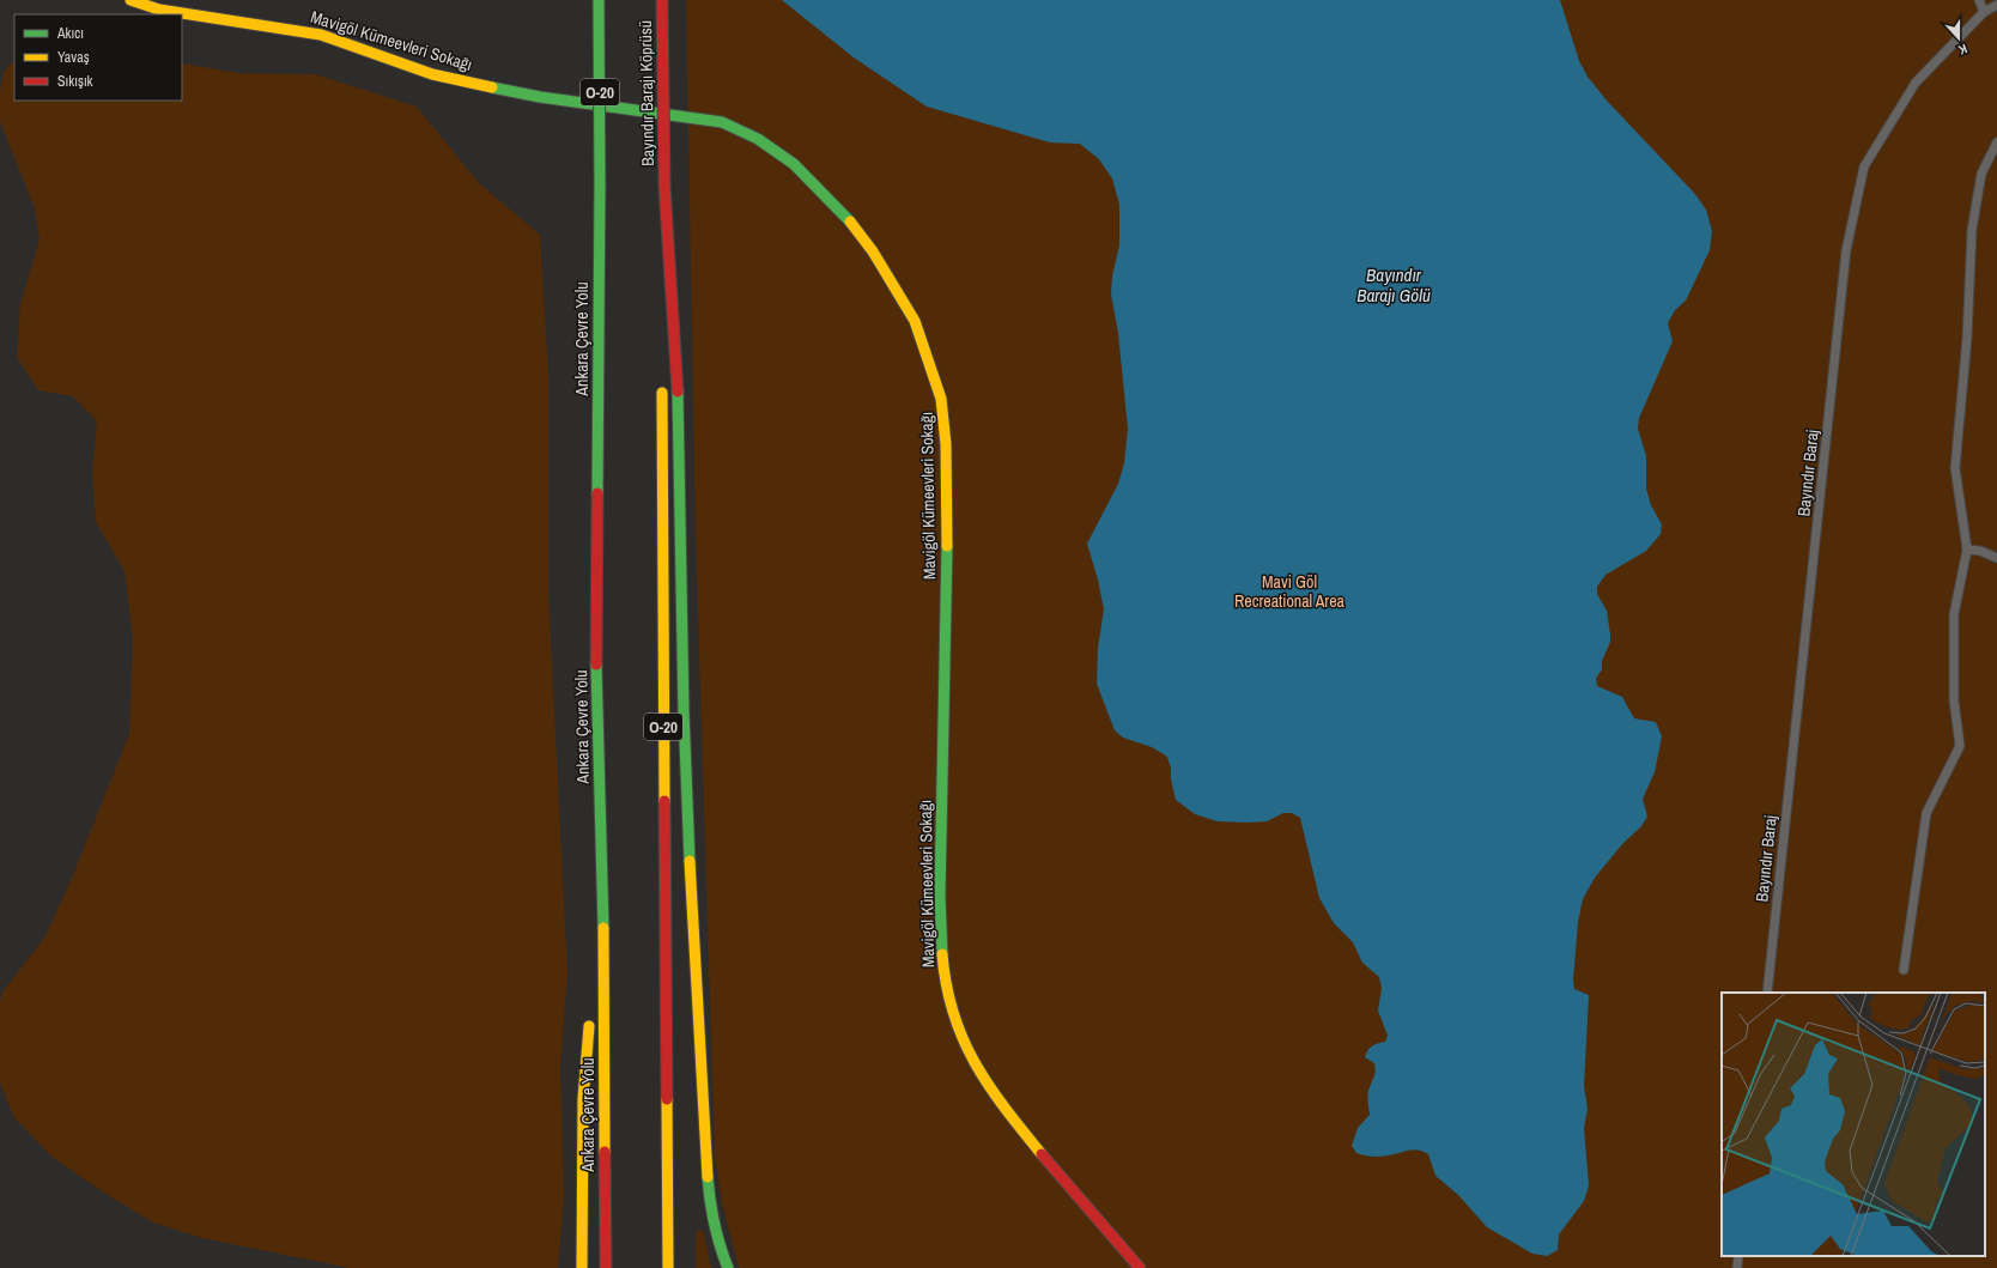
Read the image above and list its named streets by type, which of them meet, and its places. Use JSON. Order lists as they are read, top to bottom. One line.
{"streets":{"main road":["Mavigöl Kümeevleri Sokağı","O-20","Bayındır Barajı Köprüsü","Ankara Çevre Yolu"],"lane":["Bayındır Baraj"]},"water":["Bayındır Barajı Gölü"],"parks":["Mavi Göl Recreational Area"],"legend":["Akıcı","Yavaş","Sıkışık"],"north":"bottom"}
